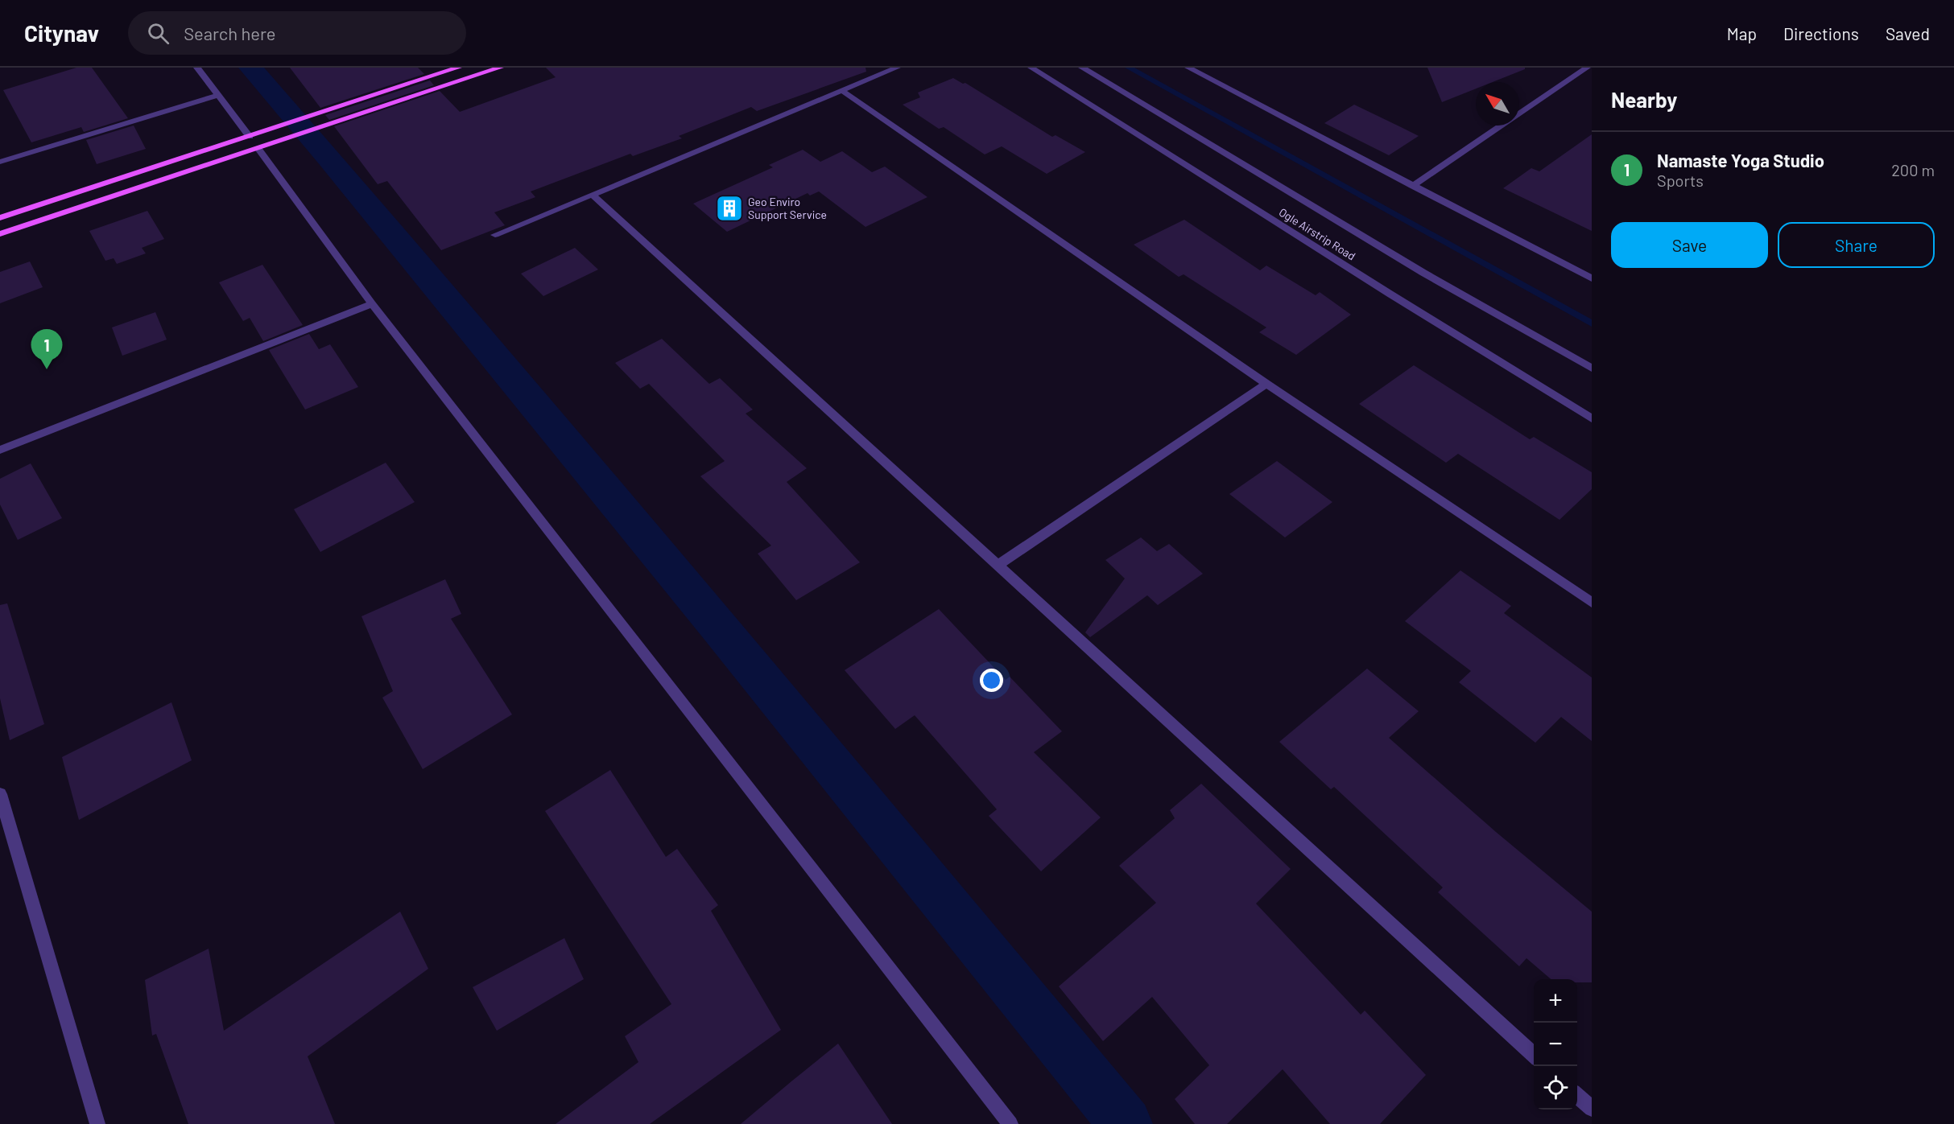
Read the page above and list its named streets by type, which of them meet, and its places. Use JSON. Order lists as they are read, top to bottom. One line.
{"streets":{"street":["Ogle Airstrip Road"]},"places":{"building":["Geo Enviro Support Service"]},"north":"top left","page":{"header":"Citynav","search":"Search here","nav":["Map","Directions","Saved"],"heading":"Nearby","list":[{"mark":"1","name":"Namaste Yoga Studio","note":"Sports","value":"200 m"}],"buttons":["Save","Share"],"pins":"1","map_buttons":["+","−"]}}
